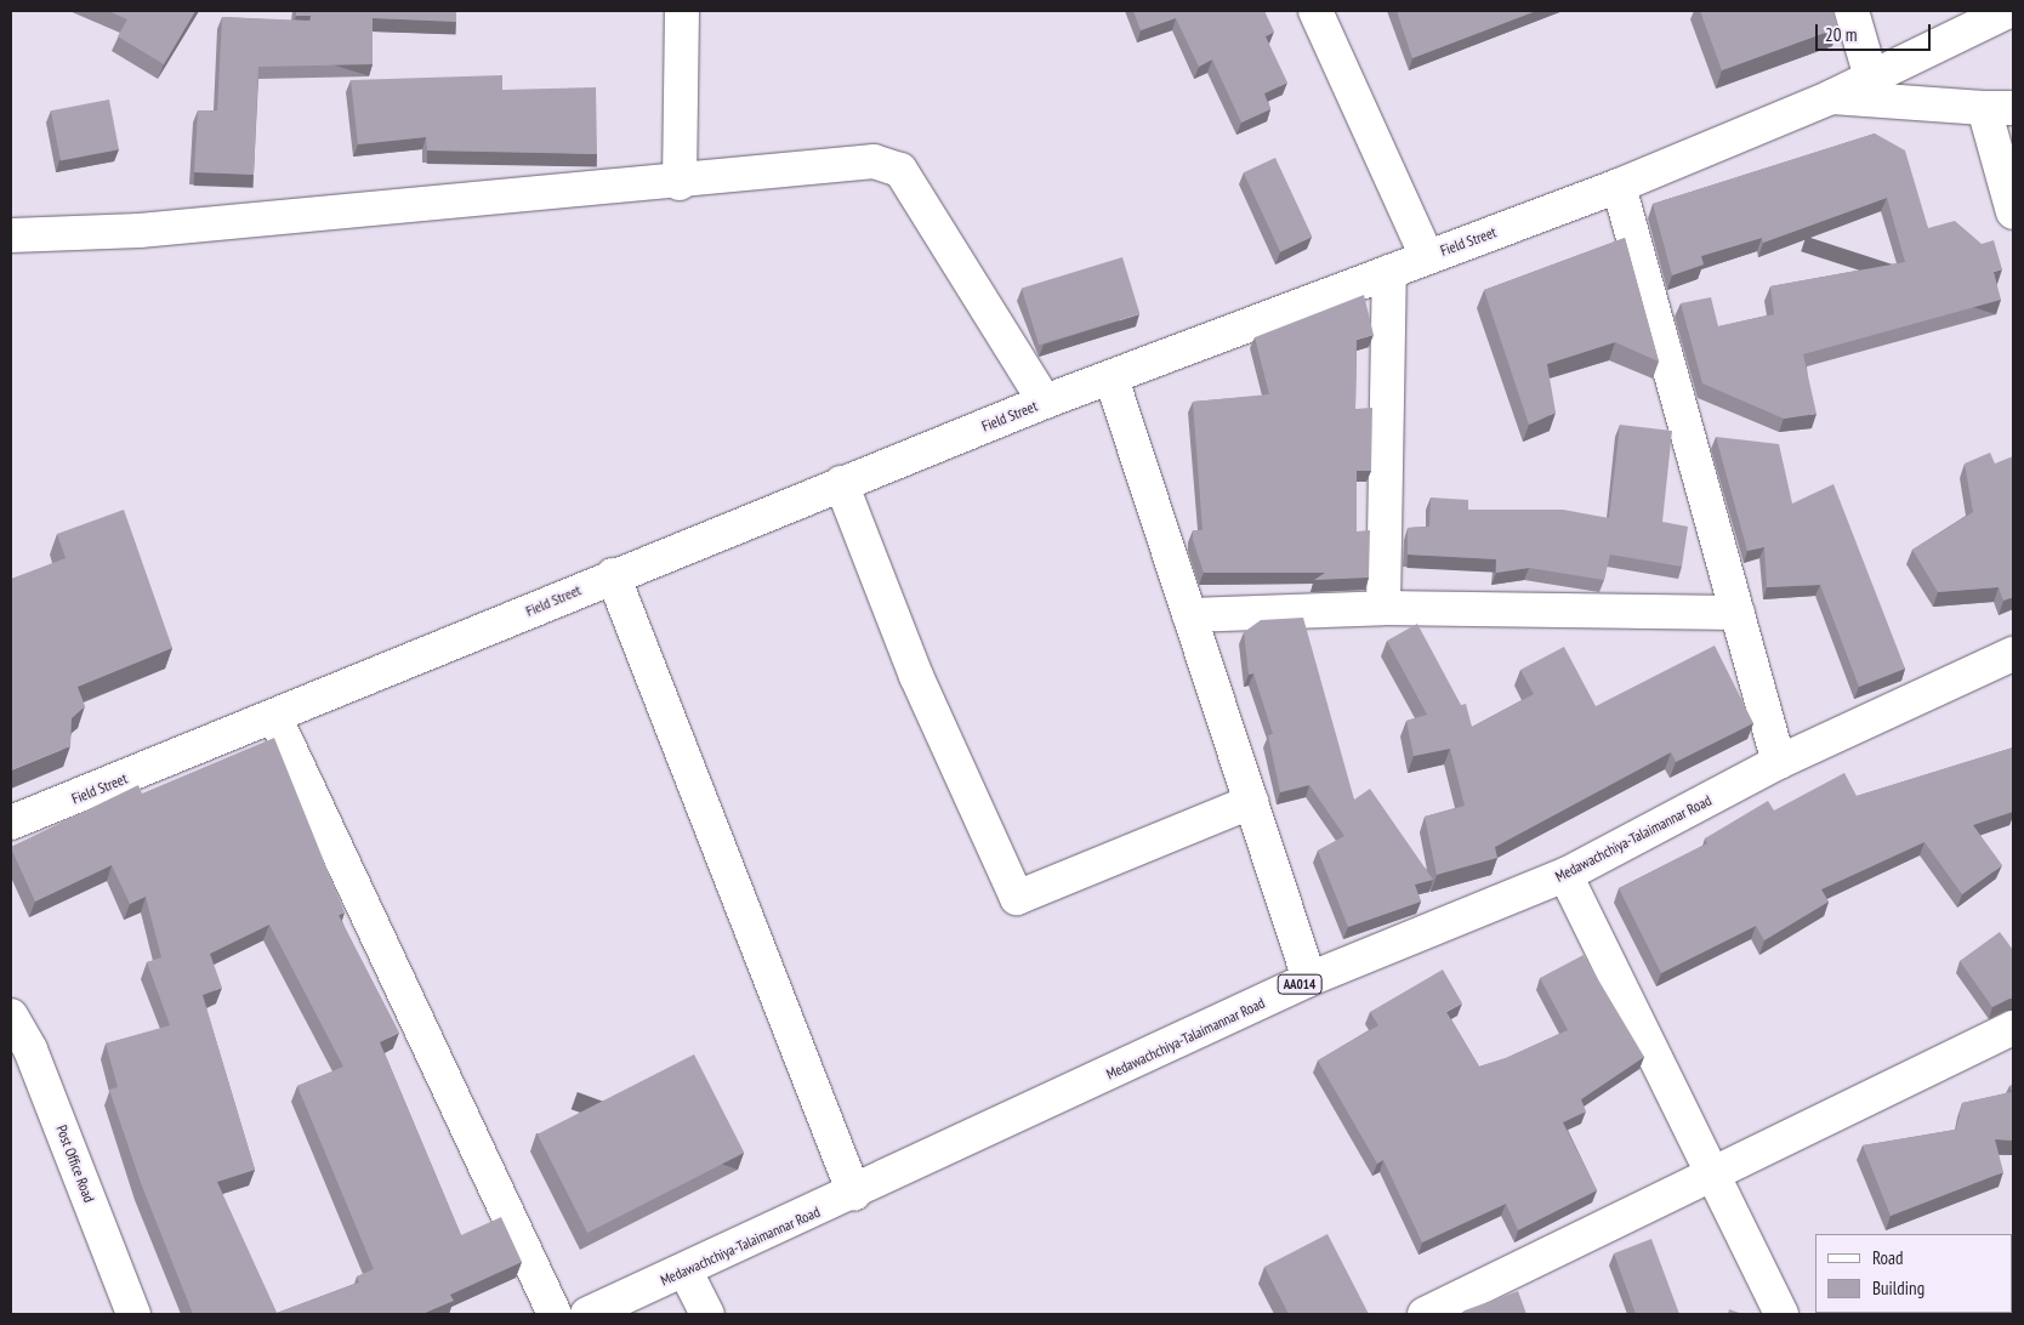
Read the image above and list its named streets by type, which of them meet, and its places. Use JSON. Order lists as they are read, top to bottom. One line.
{"streets":{"main road":["Field Street","Medawachchiya-Talaimannar Road","AA014","Post Office Road"]},"legend":["Road","Building"],"scale_bar":"20 m"}
